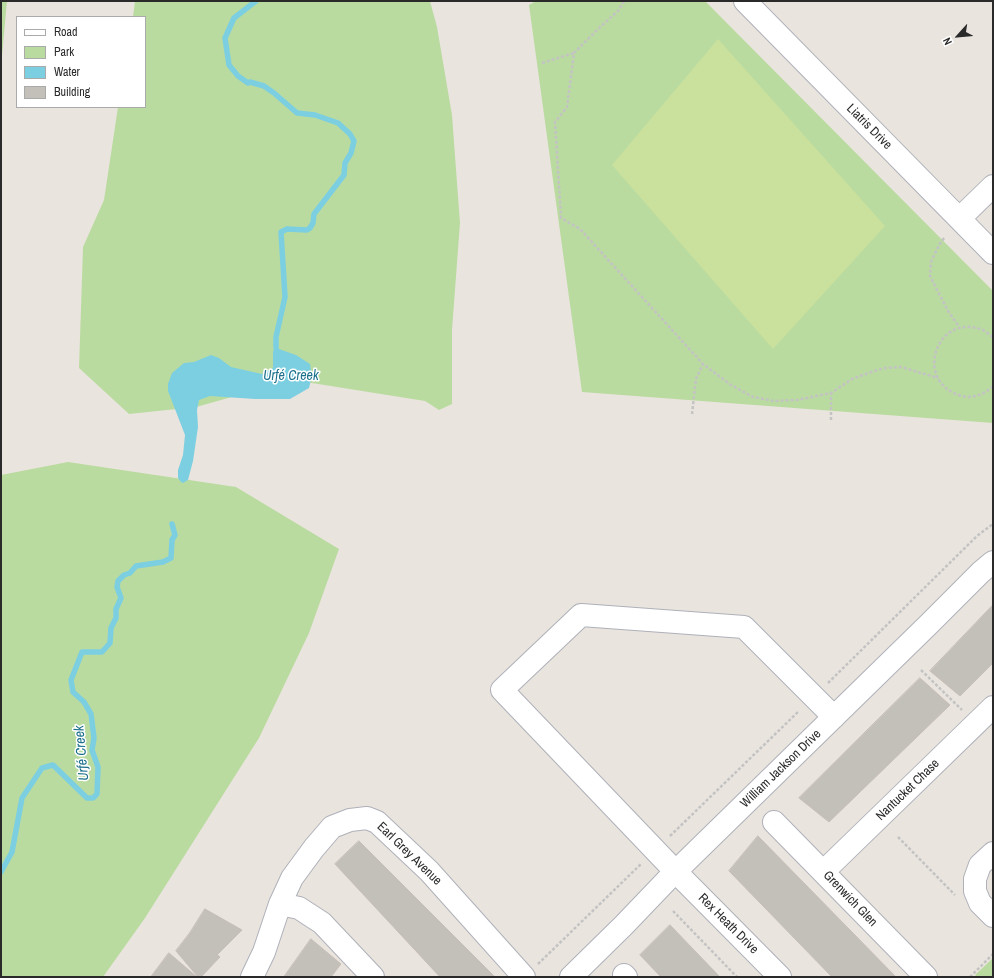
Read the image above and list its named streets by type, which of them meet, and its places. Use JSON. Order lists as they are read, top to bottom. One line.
{"streets":{"street":["Liatris Drive","William Jackson Drive","Nantucket Chase","Earl Grey Avenue","Grenwich Glen","Rex Heath Drive"]},"crossings":[["William Jackson Drive","Rex Heath Drive"],["Nantucket Chase","Grenwich Glen"]],"water":["Urfé Creek"],"legend":["Road","Park","Water","Building"],"north":"bottom left"}
